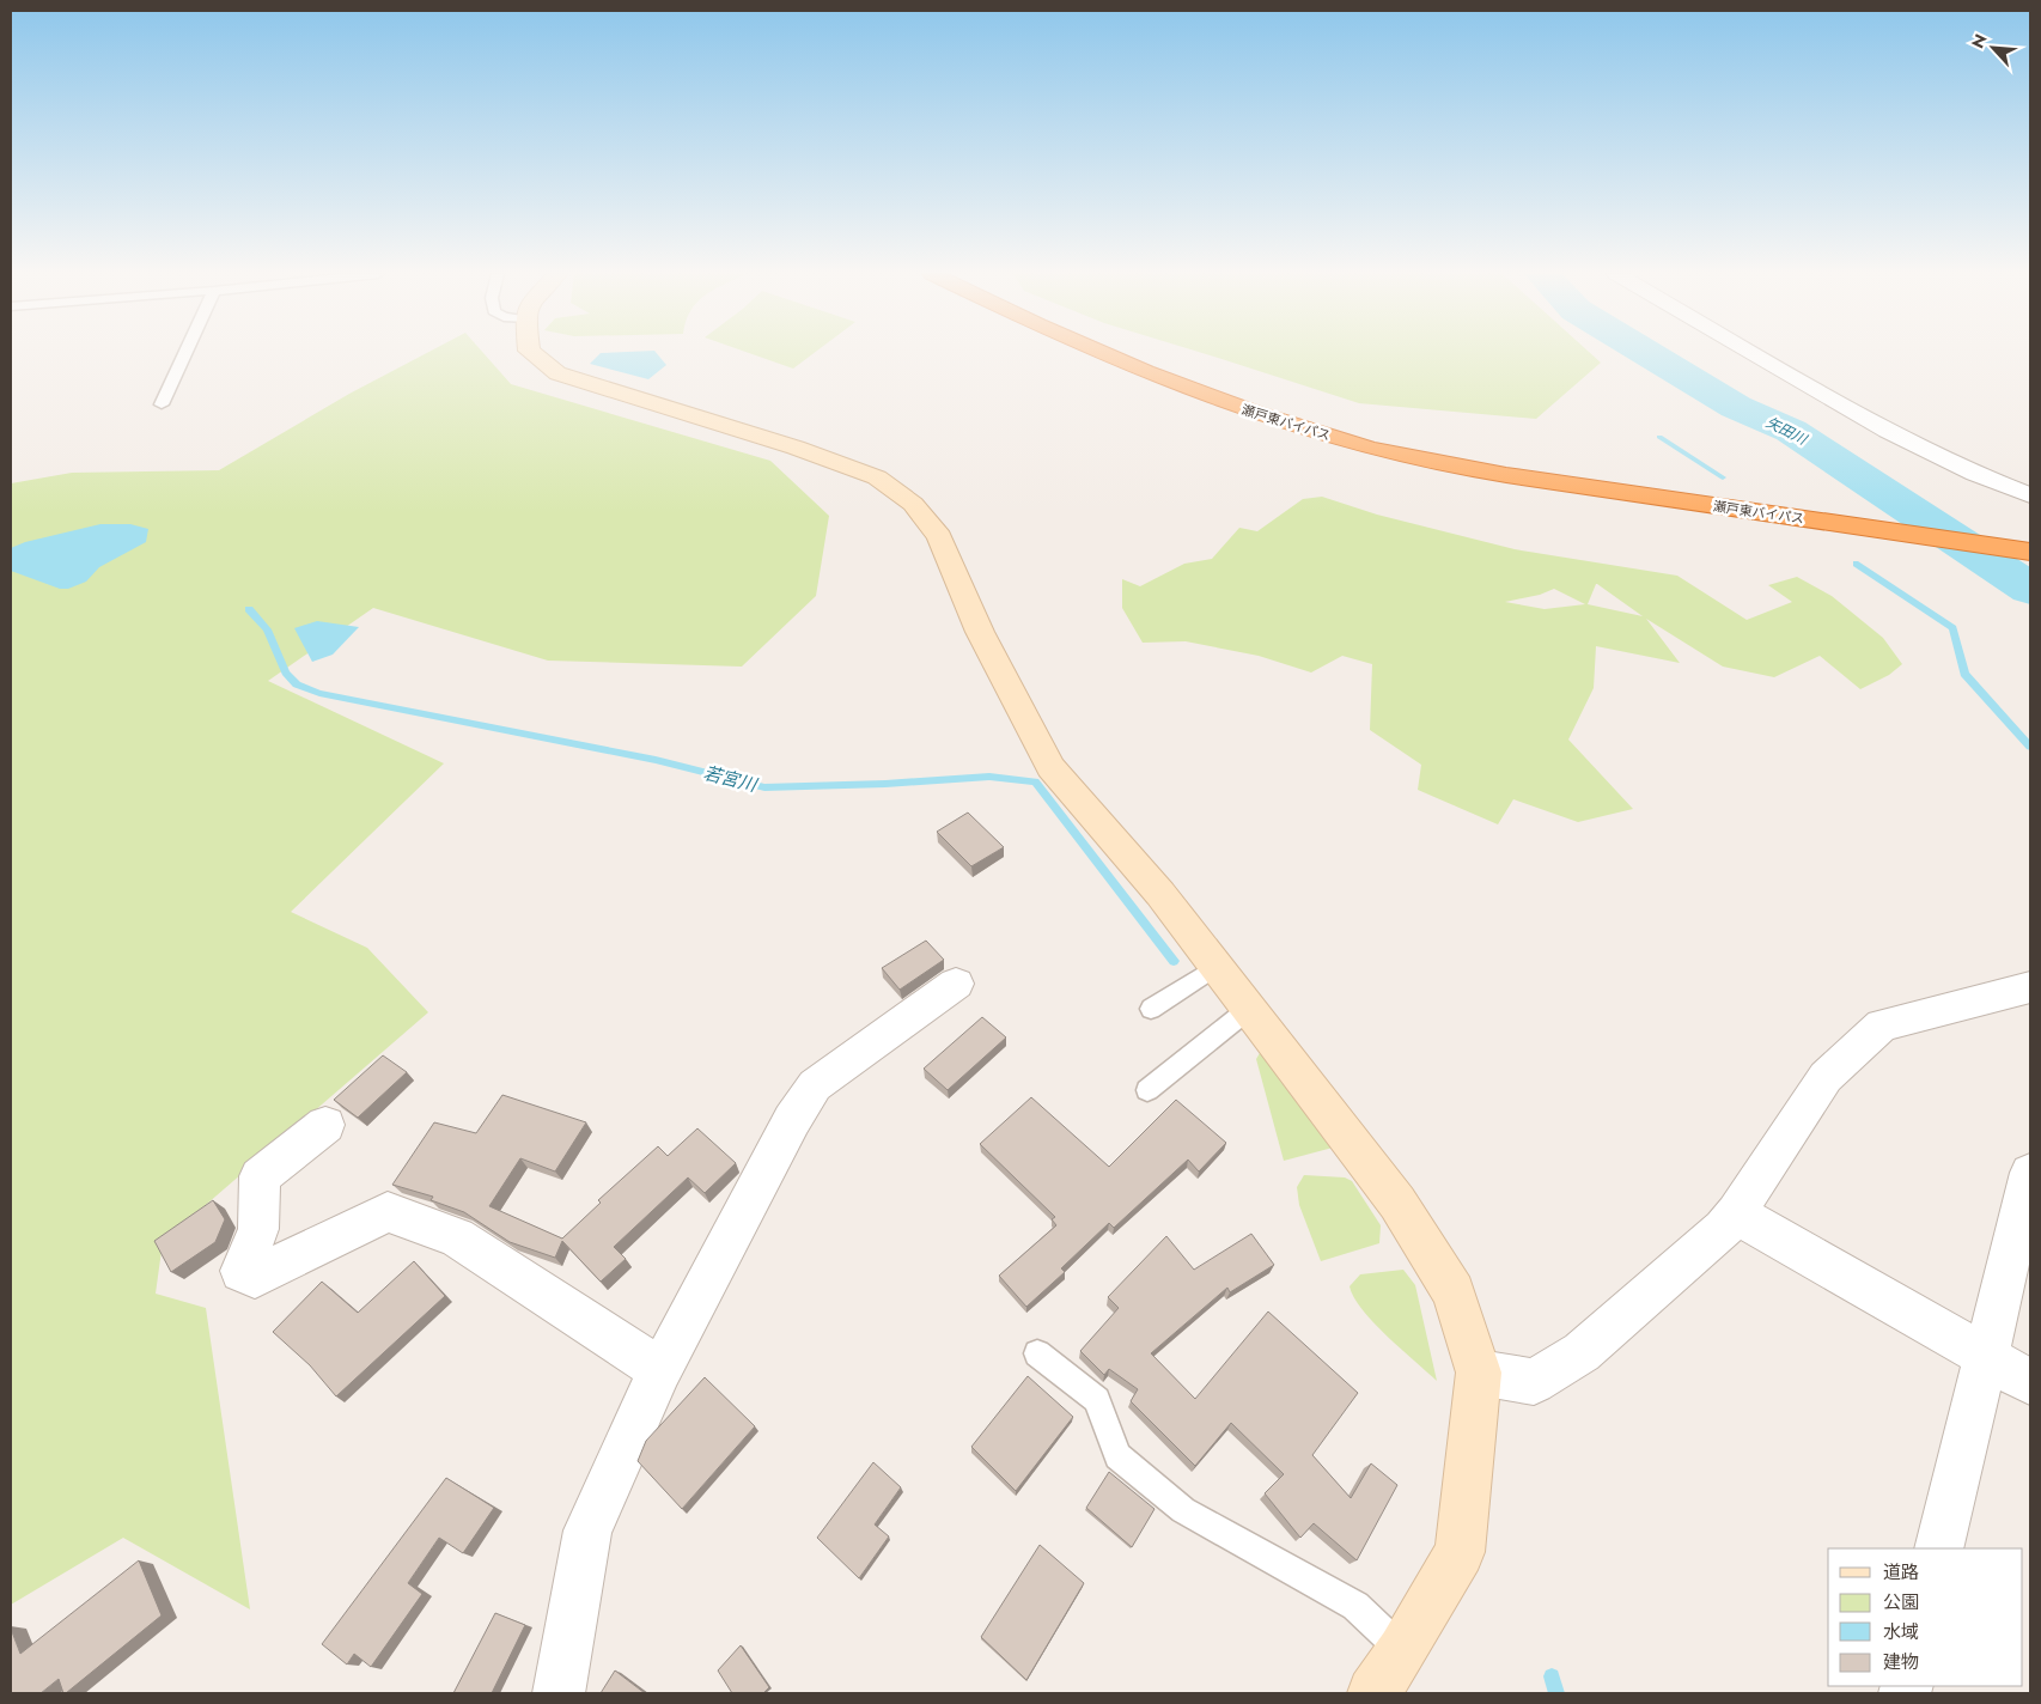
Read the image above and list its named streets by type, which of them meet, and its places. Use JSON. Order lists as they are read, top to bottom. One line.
{"streets":{"highway":["瀬戸東バイパス"]},"water":["矢田川","若宮川"],"legend":["道路","公園","水域","建物"],"north":"top left"}
